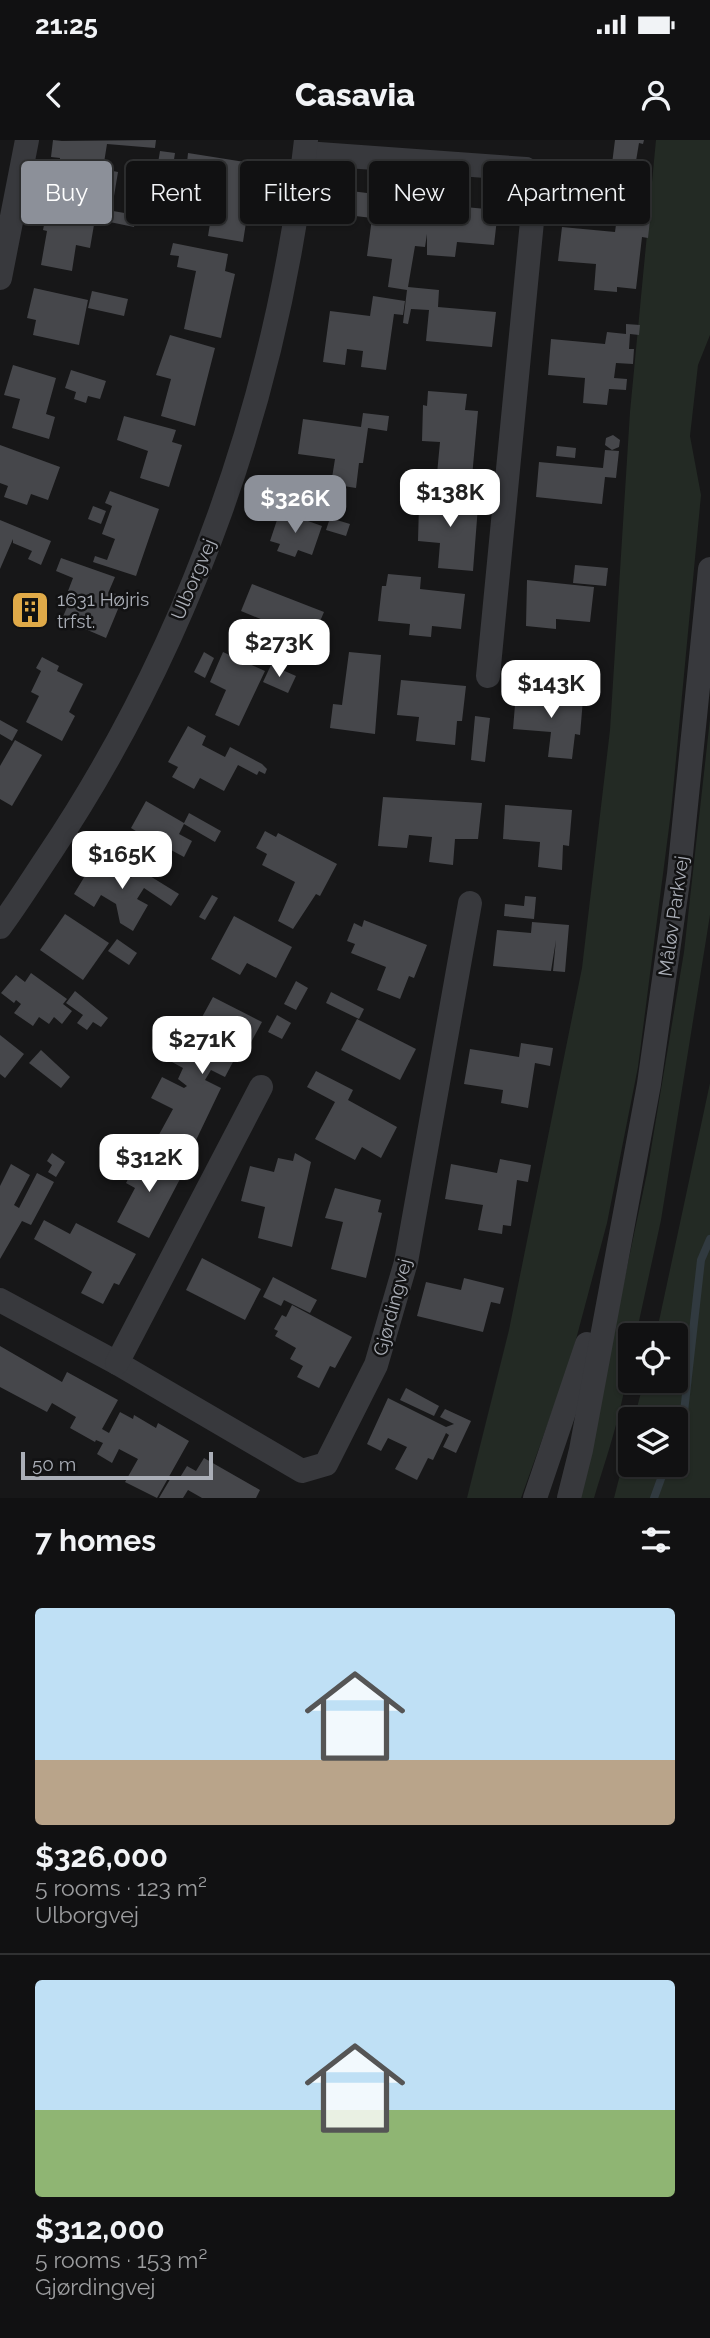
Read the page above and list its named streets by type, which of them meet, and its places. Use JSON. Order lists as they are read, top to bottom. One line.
{"streets":{"street":["Ulborgvej","Måløv Parkvej","Gjørdingvej"]},"places":{"building":["1631 Højris trfst."]},"scale_bar":"50 m","page":{"status":"21:25","header":"Casavia","chip":["Buy","Rent","Filters","New","Apartment"],"price":["$138K","$326K","$273K","$143K","$165K","$271K","$312K"],"scale":"50 m","heading":"7 homes","list":[{"name":"$326,000","note":"5 rooms · 123 m² · Ulborgvej"},{"name":"$312,000","note":"5 rooms · 153 m² · Gjørdingvej"}]}}
